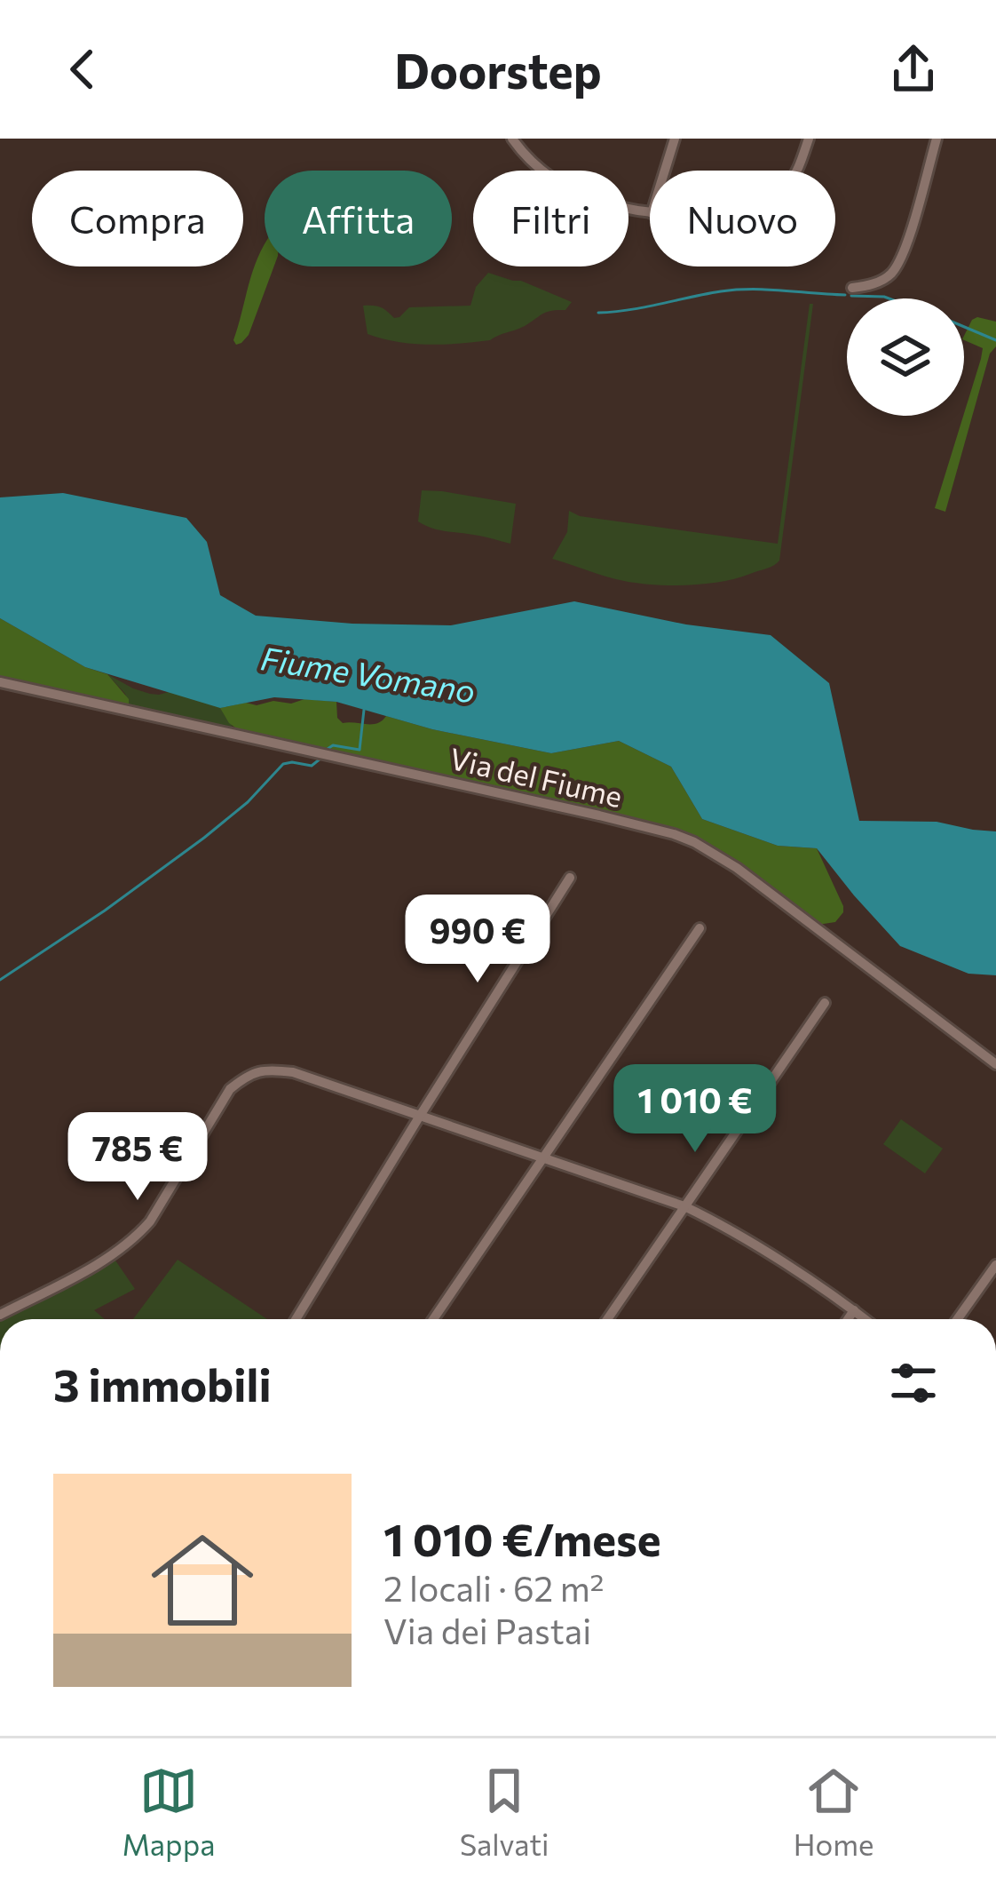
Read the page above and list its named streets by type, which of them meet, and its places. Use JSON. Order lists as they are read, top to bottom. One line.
{"streets":{"street":["Via del Fiume"]},"water":["Fiume Vomano"],"page":{"header":"Doorstep","chip":["Compra","Affitta","Filtri","Nuovo"],"price":["990 €","1 010 €","785 €"],"heading":"3 immobili","list":[{"name":"1 010 €/mese","note":"2 locali · 62 m² · Via dei Pastai"}],"tabs":["Mappa","Salvati","Home"]}}
